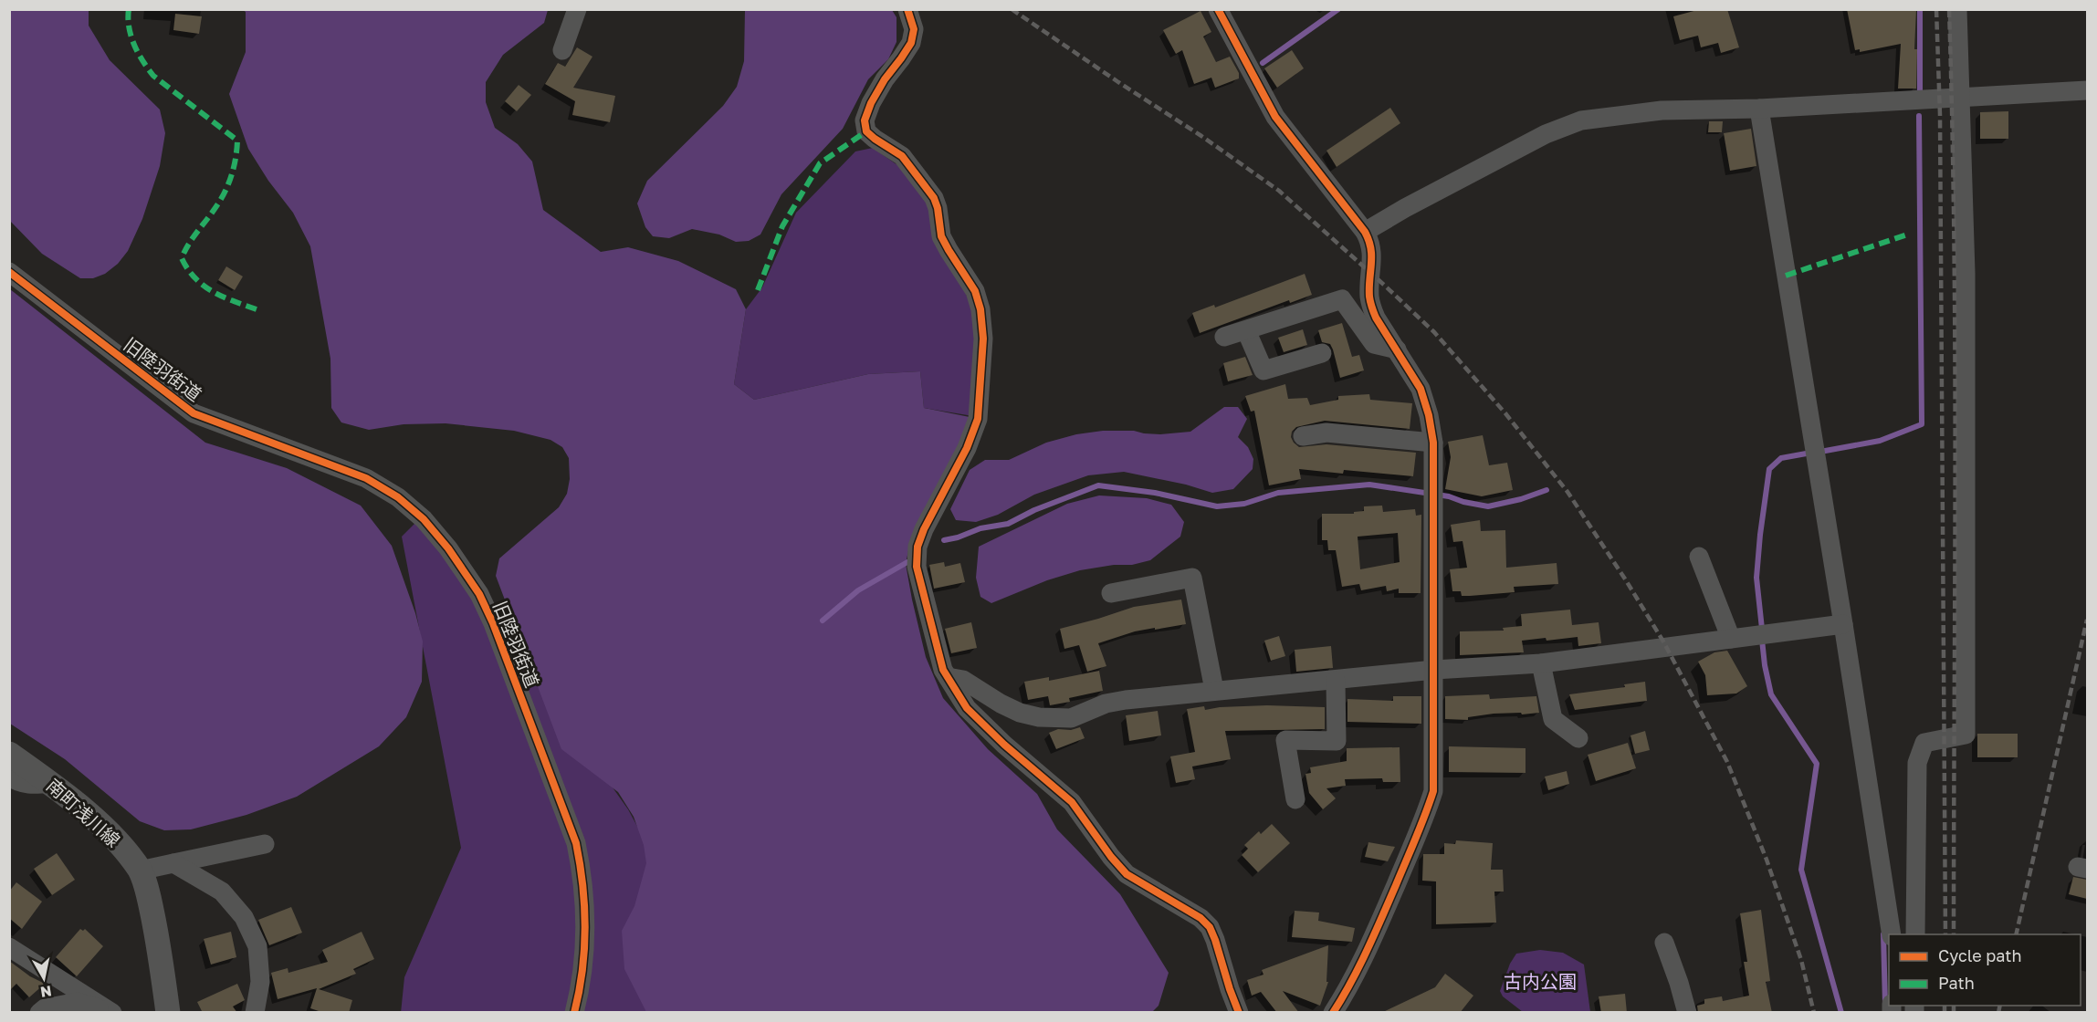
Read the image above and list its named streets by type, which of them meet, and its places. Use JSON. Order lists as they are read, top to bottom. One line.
{"streets":{"street":["旧陸羽街道","南町浅川線"]},"parks":["古内公園"],"legend":["Cycle path","Path"],"north":"bottom"}
